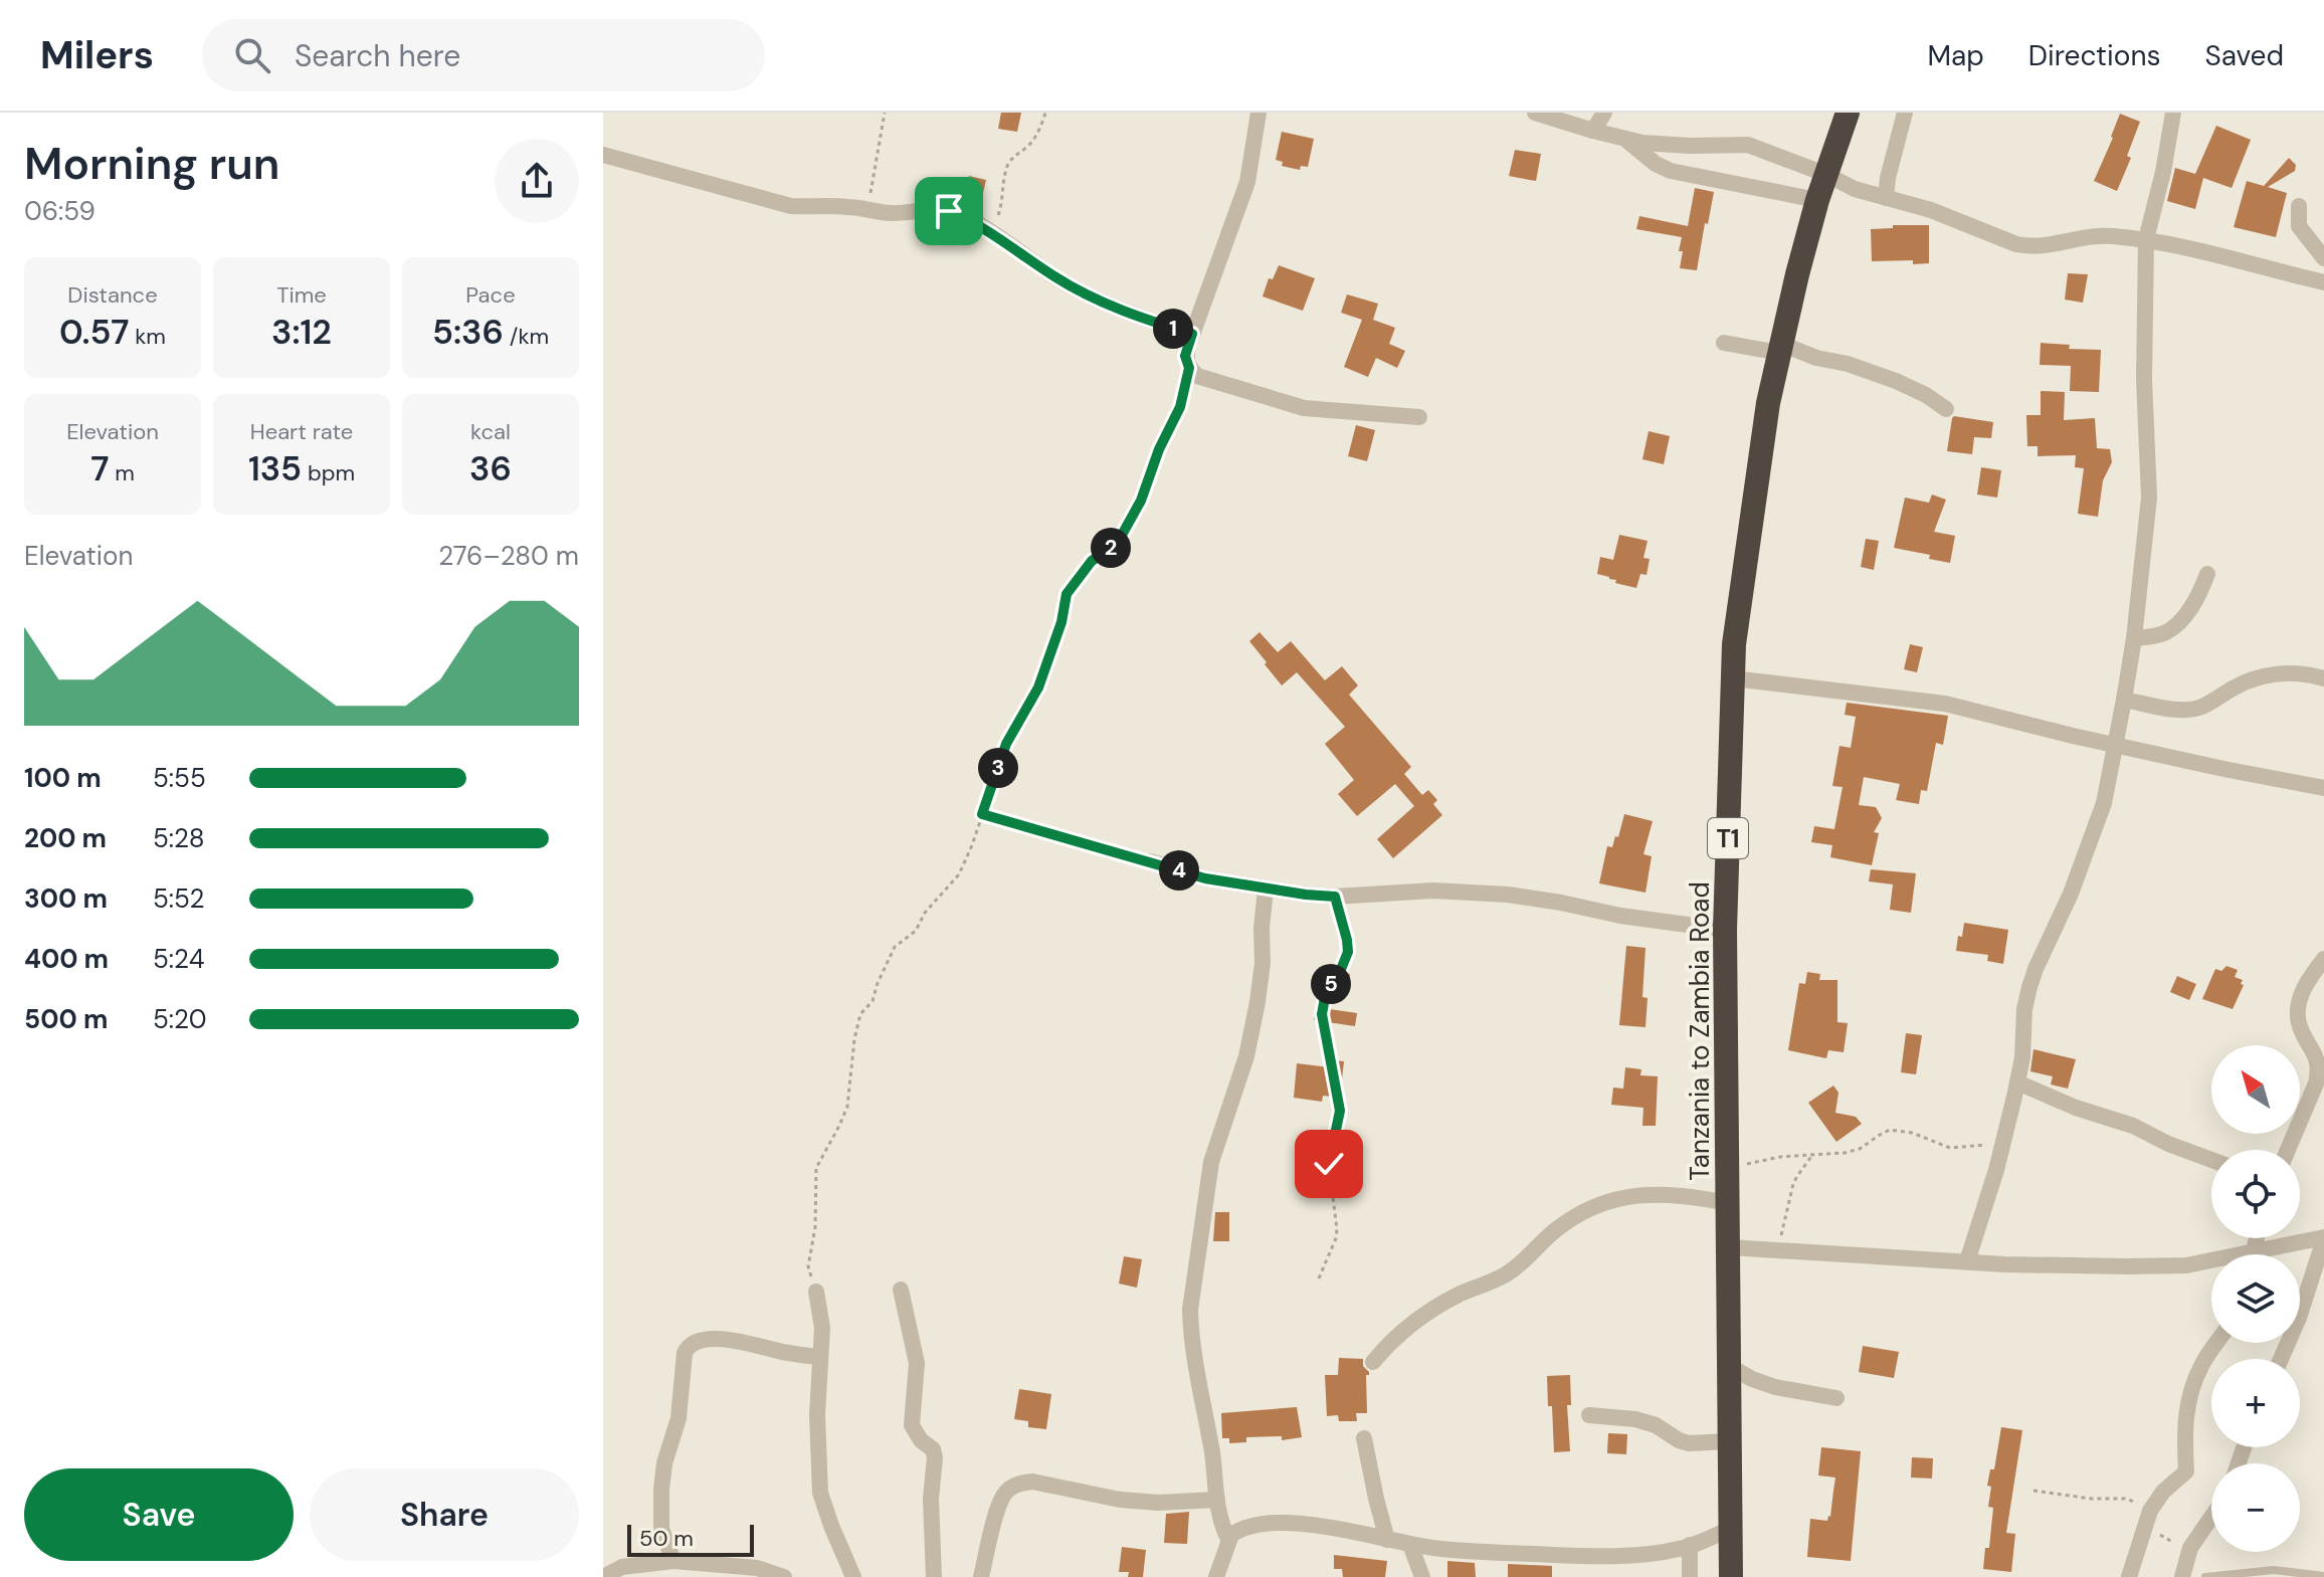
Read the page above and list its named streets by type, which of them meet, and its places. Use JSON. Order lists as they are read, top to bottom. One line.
{"streets":{"highway":["T1","Tanzania to Zambia Road"]},"scale_bar":"50 m","north":"top left","page":{"header":"Milers","search":"Search here","nav":["Map","Directions","Saved"],"heading":["Morning run","06:59"],"stats":[["Distance","0.57 km"],["Time","3:12"],["Pace","5:36 /km"],["Elevation","7 m"],["Heart rate","135 bpm"],["kcal","36"]],"pins":["1","2","3","4","5"],"chart":["Elevation","276–280 m"],"list":[{"name":"100 m","note":"5:55"},{"name":"200 m","note":"5:28"},{"name":"300 m","note":"5:52"},{"name":"400 m","note":"5:24"},{"name":"500 m","note":"5:20"}],"map_buttons":["+","−"],"buttons":["Save","Share"],"scale":"50 m"}}
